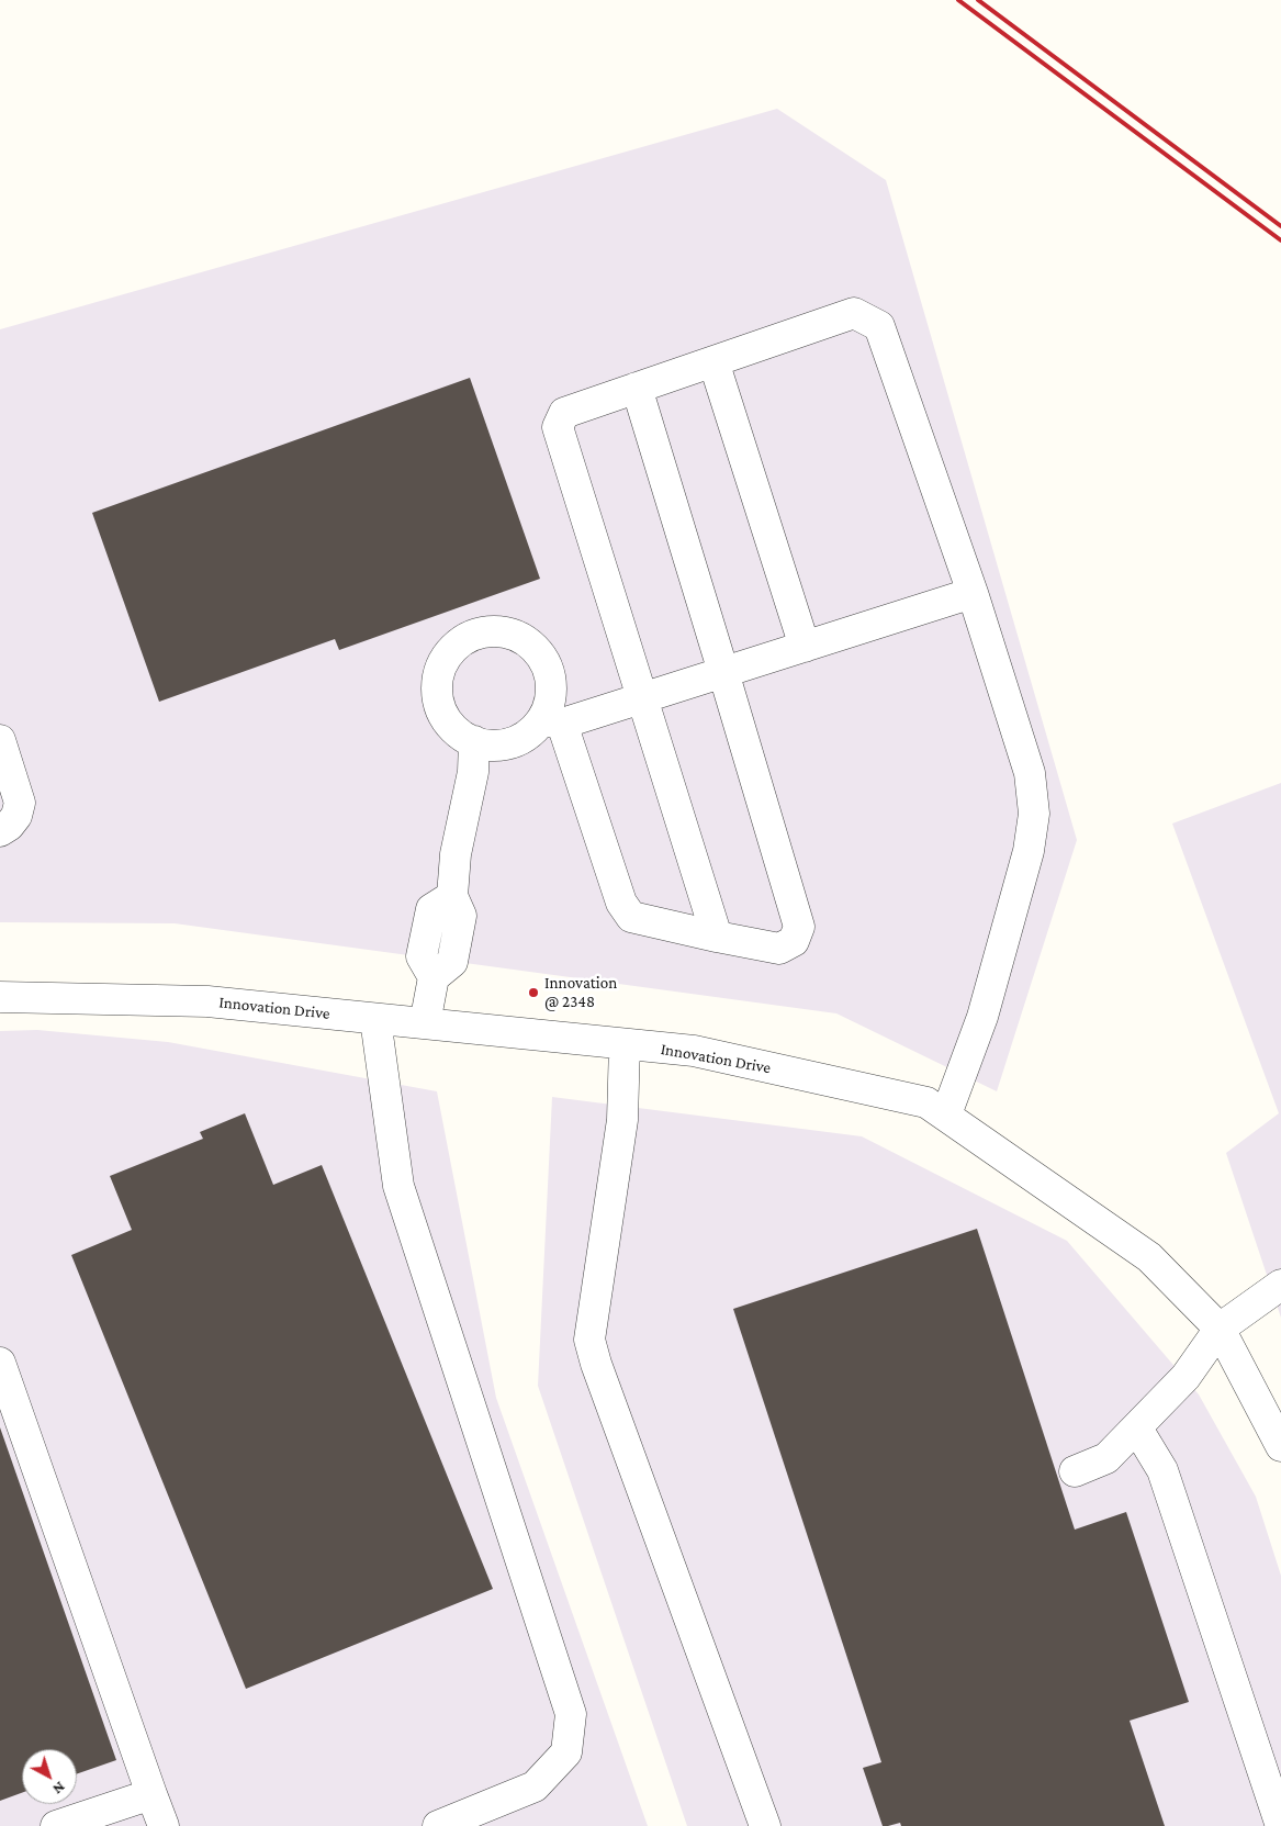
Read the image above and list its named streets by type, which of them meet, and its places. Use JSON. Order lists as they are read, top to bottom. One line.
{"streets":{"street":["Innovation Drive"]},"places":["Innovation @ 2348"],"north":"bottom right"}
